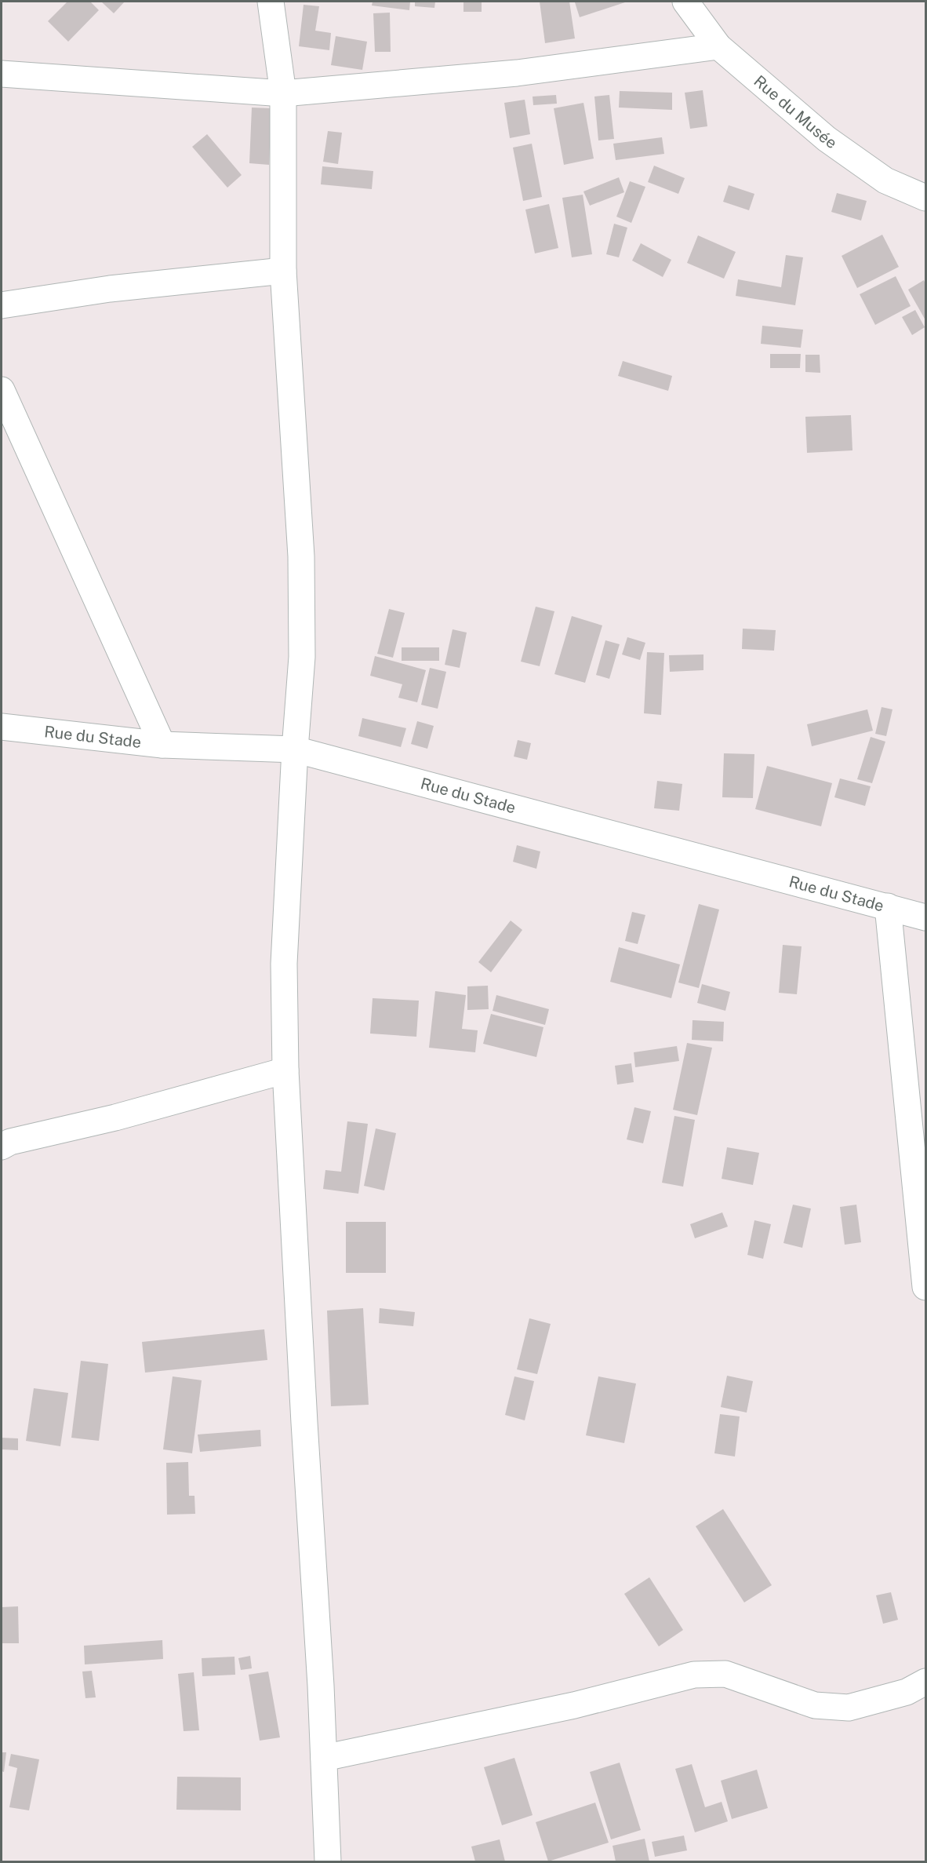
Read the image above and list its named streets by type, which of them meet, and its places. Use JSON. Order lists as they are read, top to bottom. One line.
{"streets":{"street":["Rue du Musée","Rue du Stade"]}}
